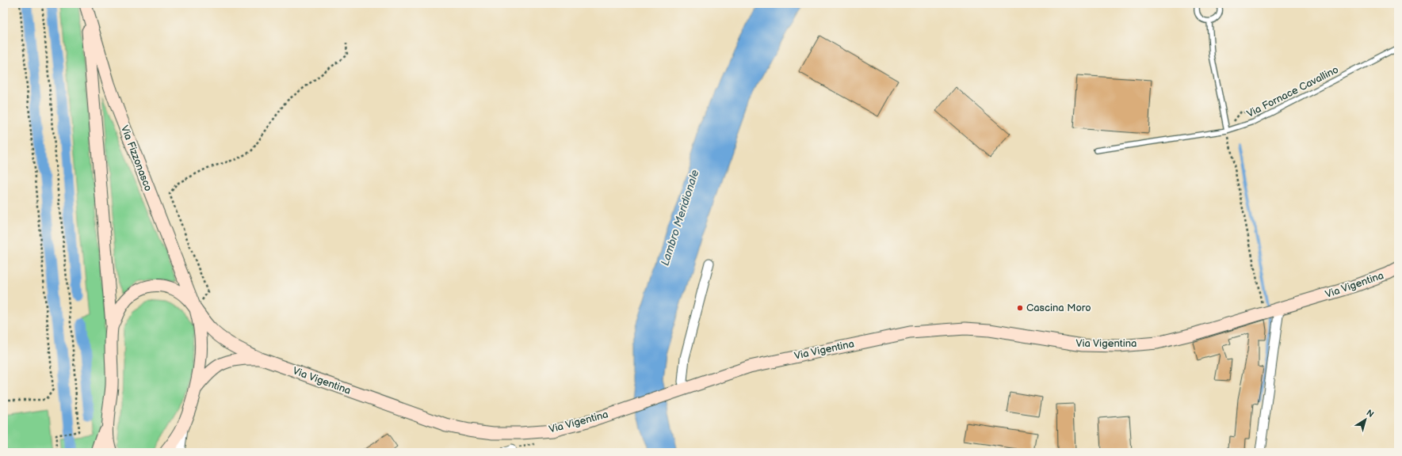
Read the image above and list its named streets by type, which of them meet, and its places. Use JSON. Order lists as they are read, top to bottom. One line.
{"streets":{"main road":["Via Fizzonasco","Via Vigentina"],"lane":["Via Fornace Cavallino"]},"crossings":[["Via Fizzonasco","Via Vigentina"]],"water":["Lambro Meridionale"],"places":["Cascina Moro"],"north":"top right"}
